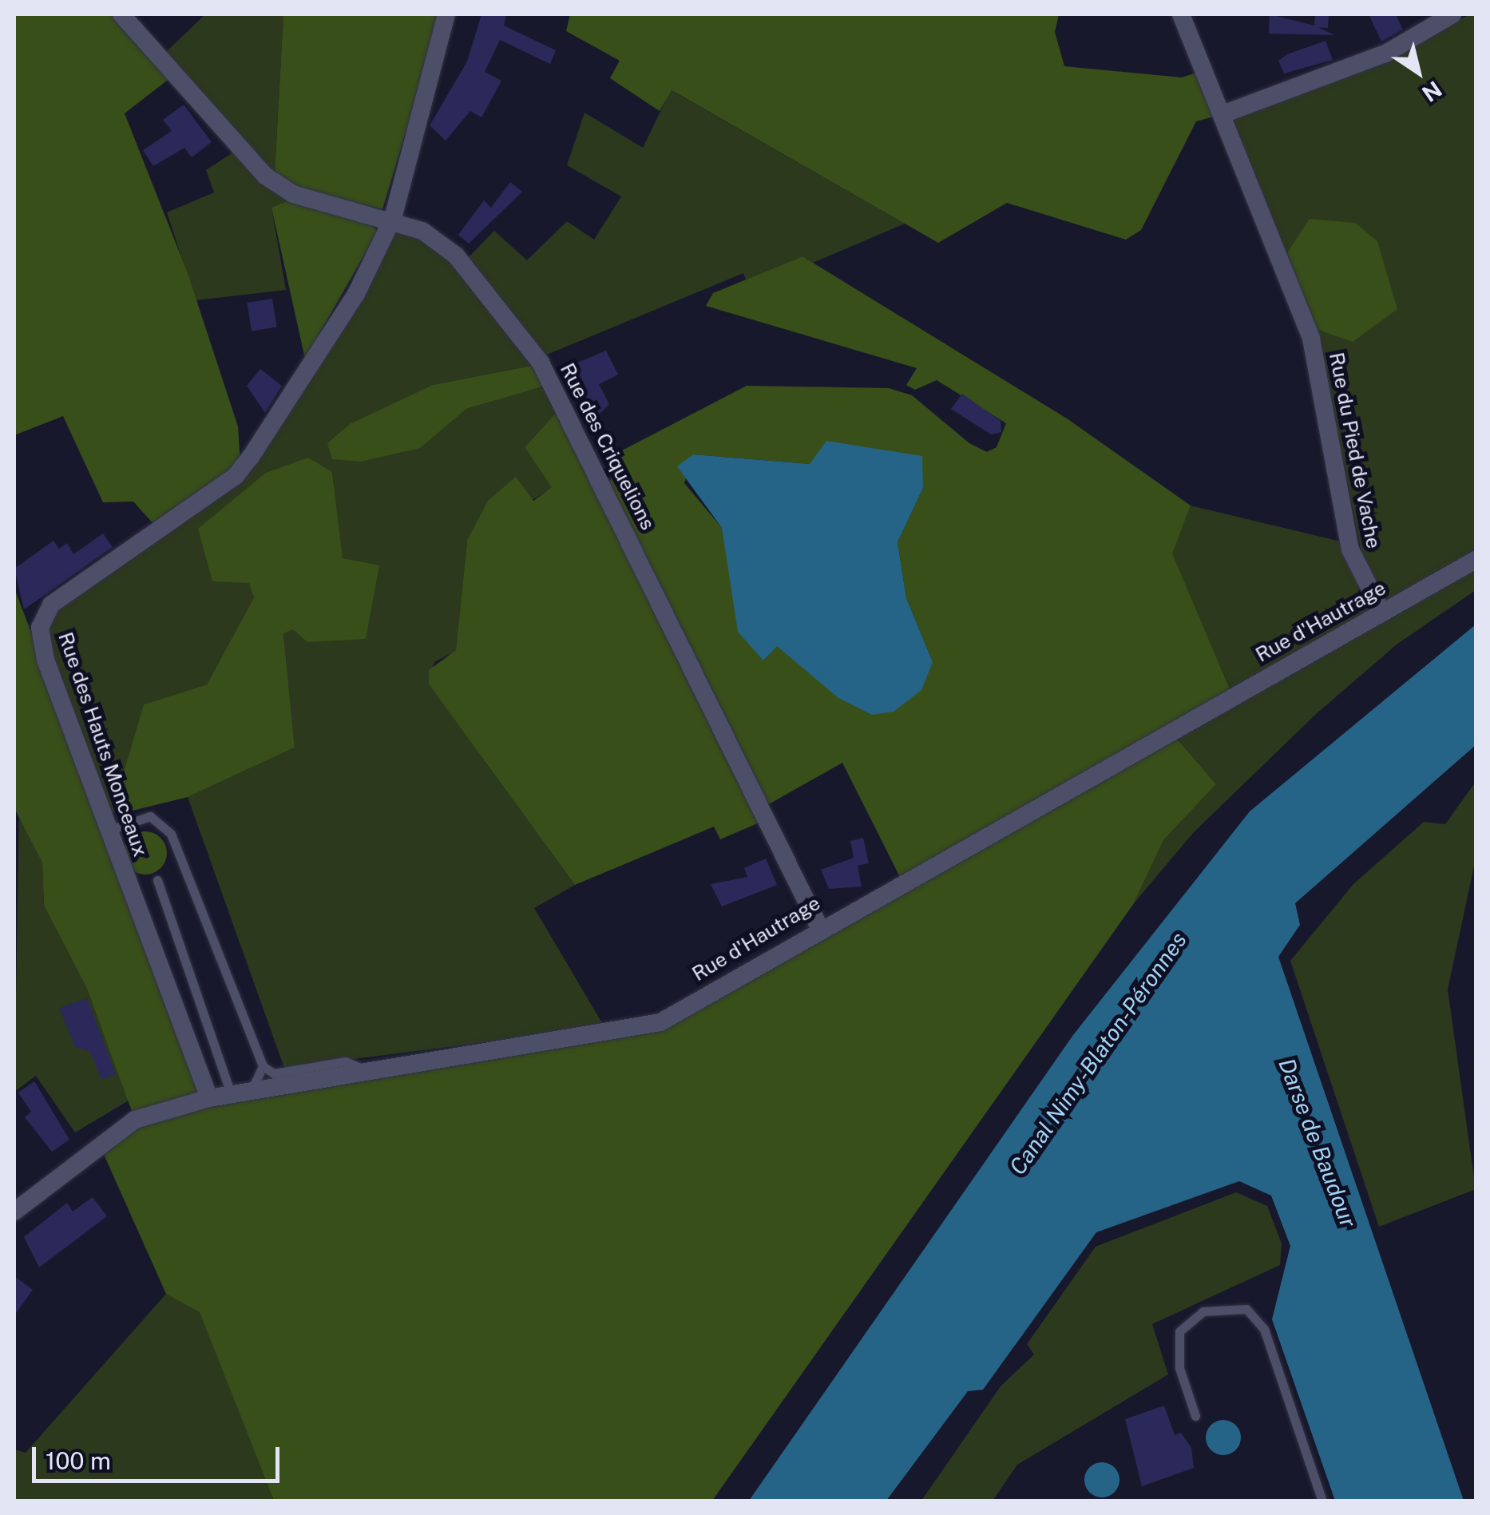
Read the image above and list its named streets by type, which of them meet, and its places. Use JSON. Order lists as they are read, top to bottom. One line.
{"streets":{"street":["Rue des Criquelions","Rue du Pied de Vache","Rue d'Hautrage","Rue des Hauts Monceaux"]},"crossings":[["Rue des Criquelions","Rue d'Hautrage"],["Rue des Criquelions","Rue des Hauts Monceaux"],["Rue du Pied de Vache","Rue d'Hautrage"],["Rue d'Hautrage","Rue des Hauts Monceaux"]],"water":["Canal Nimy-Blaton-Péronnes","Darse de Baudour"],"scale_bar":"100 m","north":"bottom right"}
